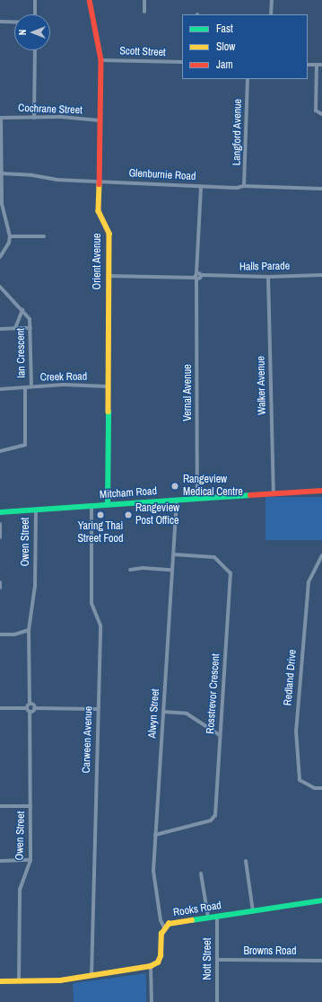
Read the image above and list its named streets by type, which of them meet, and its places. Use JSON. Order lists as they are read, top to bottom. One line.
{"streets":{"street":["Scott Street","Cochrane Street","Langford Avenue","Glenburnie Road","Orient Avenue","Halls Parade","Ian Crescent","Creek Road","Walker Avenue","Vernal Avenue","Mitcham Road","Owen Street","Redland Drive","Rosstrevor Crescent","Alwyn Street","Carween Avenue","Rooks Road","Browns Road","Nott Street"]},"crossings":[["Scott Street","Orient Avenue"],["Cochrane Street","Orient Avenue"],["Langford Avenue","Glenburnie Road"],["Glenburnie Road","Orient Avenue"],["Glenburnie Road","Vernal Avenue"],["Orient Avenue","Halls Parade"],["Orient Avenue","Creek Road"],["Orient Avenue","Mitcham Road"],["Halls Parade","Walker Avenue"],["Halls Parade","Vernal Avenue"],["Ian Crescent","Creek Road"],["Walker Avenue","Mitcham Road"],["Vernal Avenue","Mitcham Road"],["Mitcham Road","Owen Street"],["Mitcham Road","Alwyn Street"],["Mitcham Road","Carween Avenue"],["Rosstrevor Crescent","Alwyn Street"],["Alwyn Street","Rooks Road"],["Rooks Road","Nott Street"],["Browns Road","Nott Street"]],"places":["Rangeview Medical Centre","Yaring Thai Street Food","Rangeview Post Office"],"legend":["Fast","Slow","Jam"],"north":"left"}
